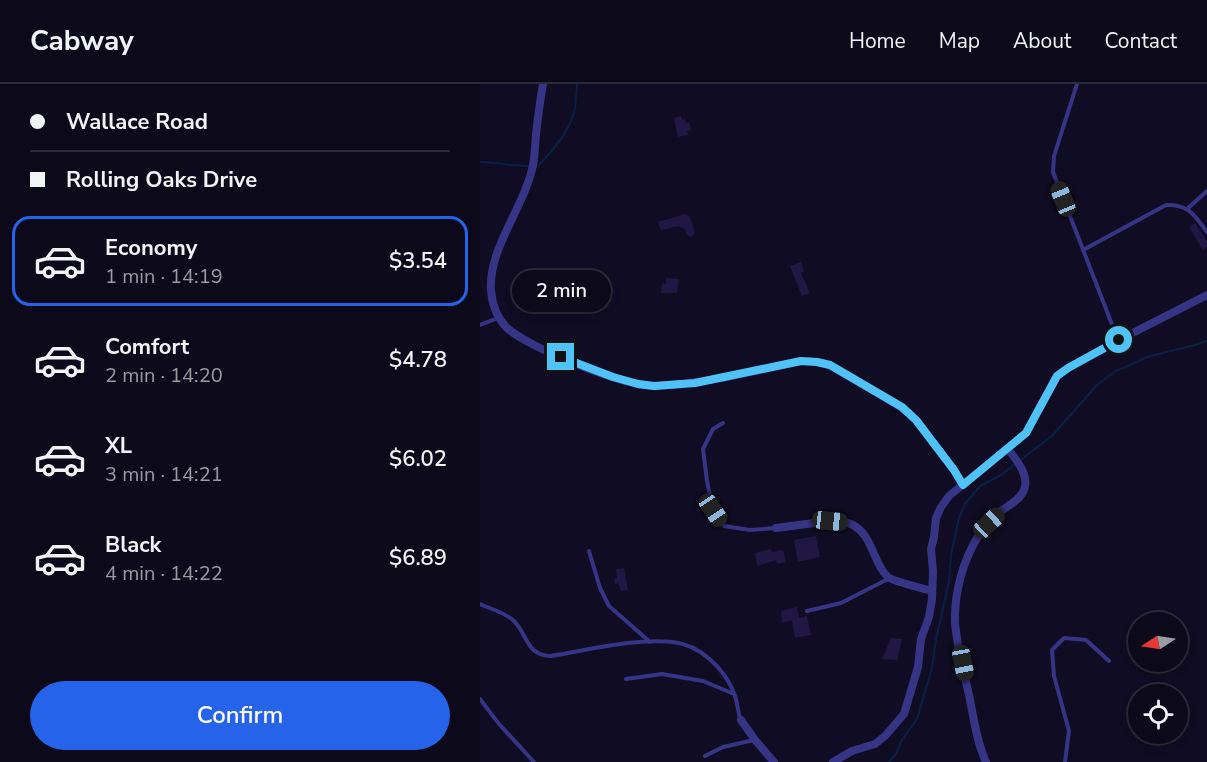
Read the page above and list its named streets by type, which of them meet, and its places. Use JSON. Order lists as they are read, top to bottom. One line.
{"north":"left","page":{"header":"Cabway","nav":["Home","Map","About","Contact"],"banner":["Wallace Road","Rolling Oaks Drive"],"list":[{"name":"Economy","note":"1 min · 14:19","value":"$3.54"},{"name":"Comfort","note":"2 min · 14:20","value":"$4.78"},{"name":"XL","note":"3 min · 14:21","value":"$6.02"},{"name":"Black","note":"4 min · 14:22","value":"$6.89"}],"bubble":"2 min","buttons":"Confirm"}}
